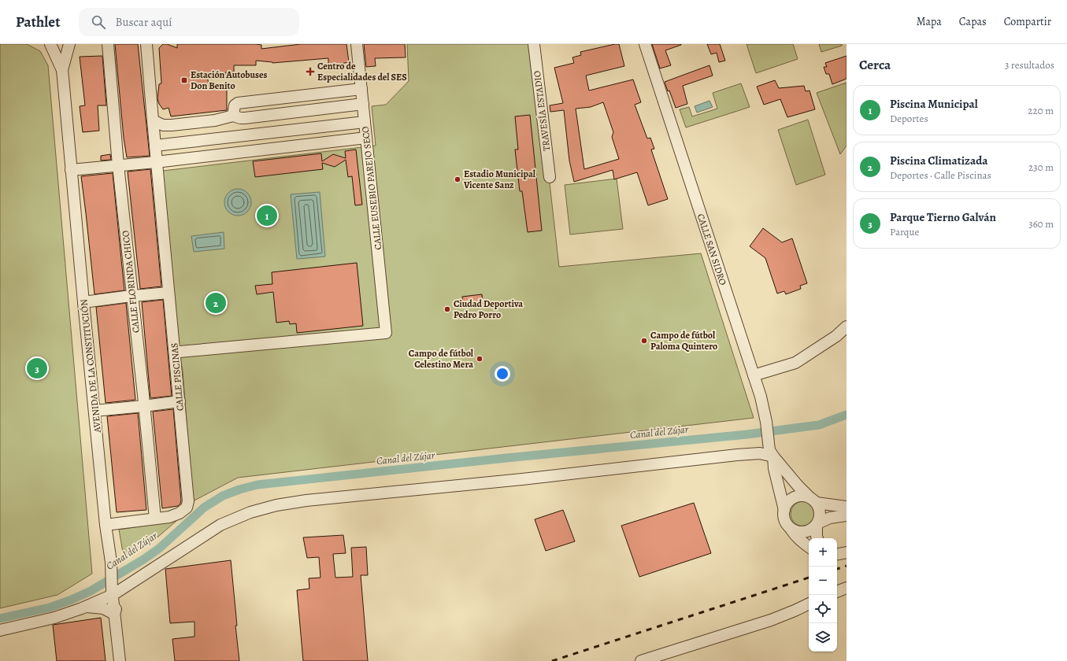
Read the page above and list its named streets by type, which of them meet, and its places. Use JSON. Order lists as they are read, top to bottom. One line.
{"streets":{"street":["TRAVESÍA ESTADIO","CALLE EUSEBIO PAREJO SECO","CALLE SAN SIDRO","CALLE FLORINDA CHICO","AVENIDA DE LA CONSTITUCIÓN","CALLE PISCINAS"]},"crossings":[["CALLE FLORINDA CHICO","CALLE PISCINAS"],["AVENIDA DE LA CONSTITUCIÓN","CALLE PISCINAS"]],"water":["Canal del Zújar"],"places":{"health":["Centro de Especialidades del SES"],"transit":["Estación Autobuses Don Benito"],"other":["Estadio Municipal Vicente Sanz","Ciudad Deportiva Pedro Porro","Campo de fútbol Paloma Quintero","Campo de fútbol Celestino Mera"]},"page":{"header":"Pathlet","search":"Buscar aquí","nav":["Mapa","Capas","Compartir"],"heading":["Cerca","3 resultados"],"list":[{"mark":"1","name":"Piscina Municipal","note":"Deportes","value":"220 m"},{"mark":"2","name":"Piscina Climatizada","note":"Deportes · Calle Piscinas","value":"230 m"},{"mark":"3","name":"Parque Tierno Galván","note":"Parque","value":"360 m"}],"pins":["1","2","3"],"map_buttons":["+","−"]}}
